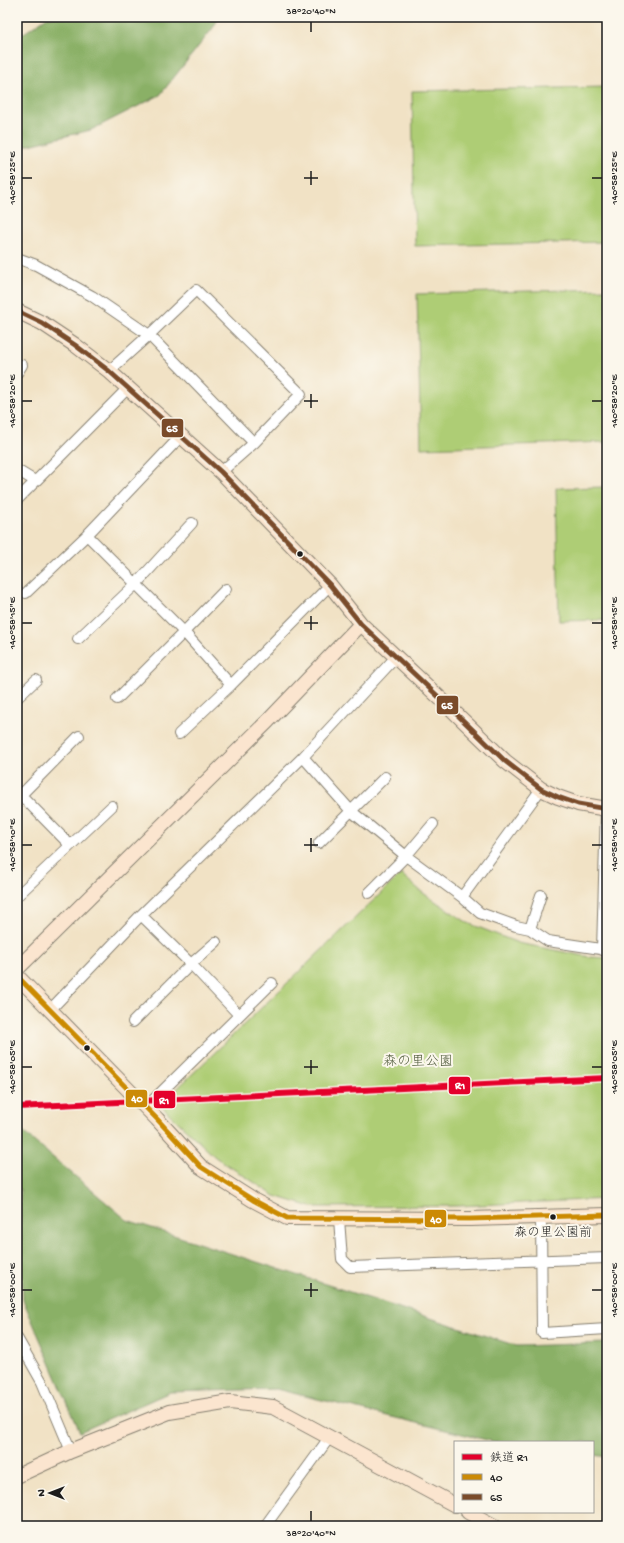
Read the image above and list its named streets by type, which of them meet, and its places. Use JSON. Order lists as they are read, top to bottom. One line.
{"parks":["森の里公園"],"places":["森の里公園前"],"lines":["transit line 65","transit line 40","rail line R1"],"legend":["鉄道 R1","40","65"],"north":"left","coordinates":["38°20'40\"N","140°58'25\"E","140°58'20\"E","140°58'15\"E","140°58'10\"E","140°58'05\"E","140°58'00\"E"]}
